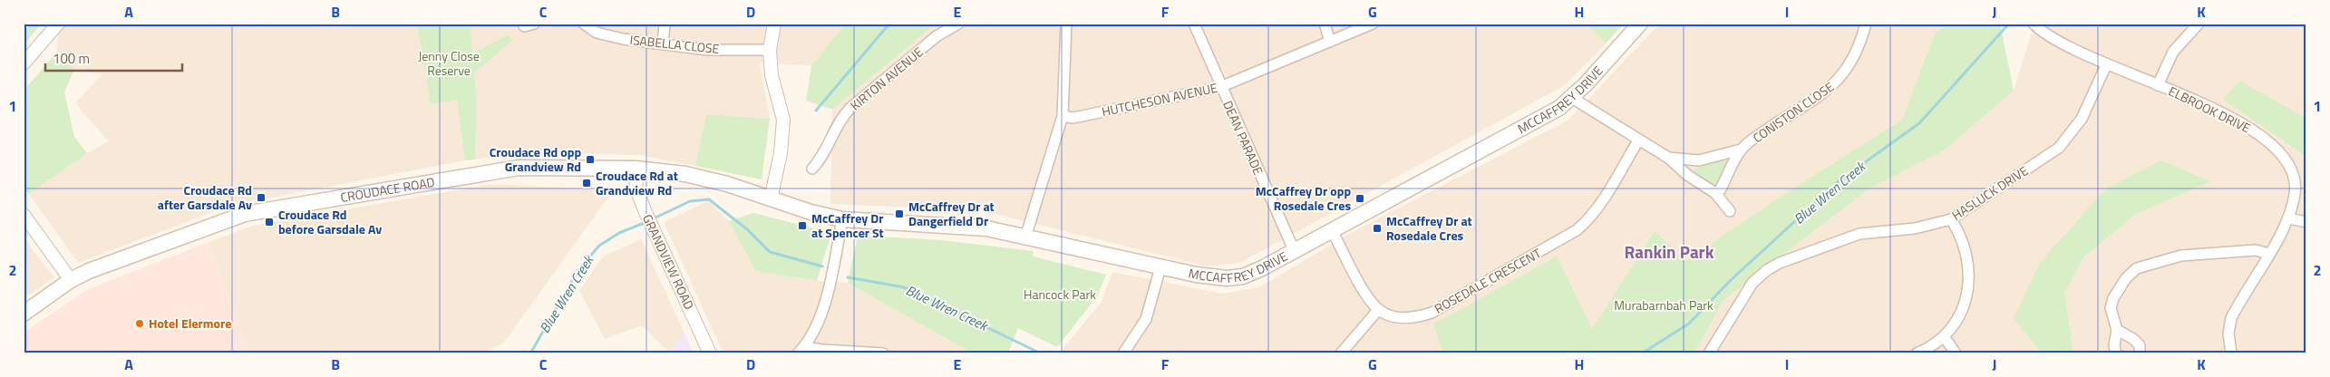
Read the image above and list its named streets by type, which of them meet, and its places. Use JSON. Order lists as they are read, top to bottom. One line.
{"streets":{"main road":["MCCAFFREY DRIVE","CROUDACE ROAD"],"street":["ISABELLA CLOSE","KIRTON AVENUE","HUTCHESON AVENUE","ELBROOK DRIVE","CONISTON CLOSE","DEAN PARADE","HASLUCK DRIVE","GRANDVIEW ROAD","ROSEDALE CRESCENT"]},"crossings":[["MCCAFFREY DRIVE","CONISTON CLOSE"],["MCCAFFREY DRIVE","DEAN PARADE"],["MCCAFFREY DRIVE","CROUDACE ROAD"],["HUTCHESON AVENUE","DEAN PARADE"],["ELBROOK DRIVE","HASLUCK DRIVE"],["CONISTON CLOSE","ROSEDALE CRESCENT"],["CROUDACE ROAD","GRANDVIEW ROAD"]],"districts":["Rankin Park"],"water":["Blue Wren Creek"],"parks":["Jenny Close Reserve","Hancock Park","Murabarnbah Park"],"places":{"transit":["Croudace Rd opp Grandview Rd","Croudace Rd at Grandview Rd","Croudace Rd after Garsdale Av","McCaffrey Dr opp Rosedale Cres","McCaffrey Dr at Dangerfield Dr","Croudace Rd before Garsdale Av","McCaffrey Dr at Spencer St","McCaffrey Dr at Rosedale Cres"],"other":["Hotel Elermore"]},"scale_bar":"100 m","grid":{"columns":["A","B","C","D","E","F","G","H","I","J","K"],"rows":["1","2"]}}
